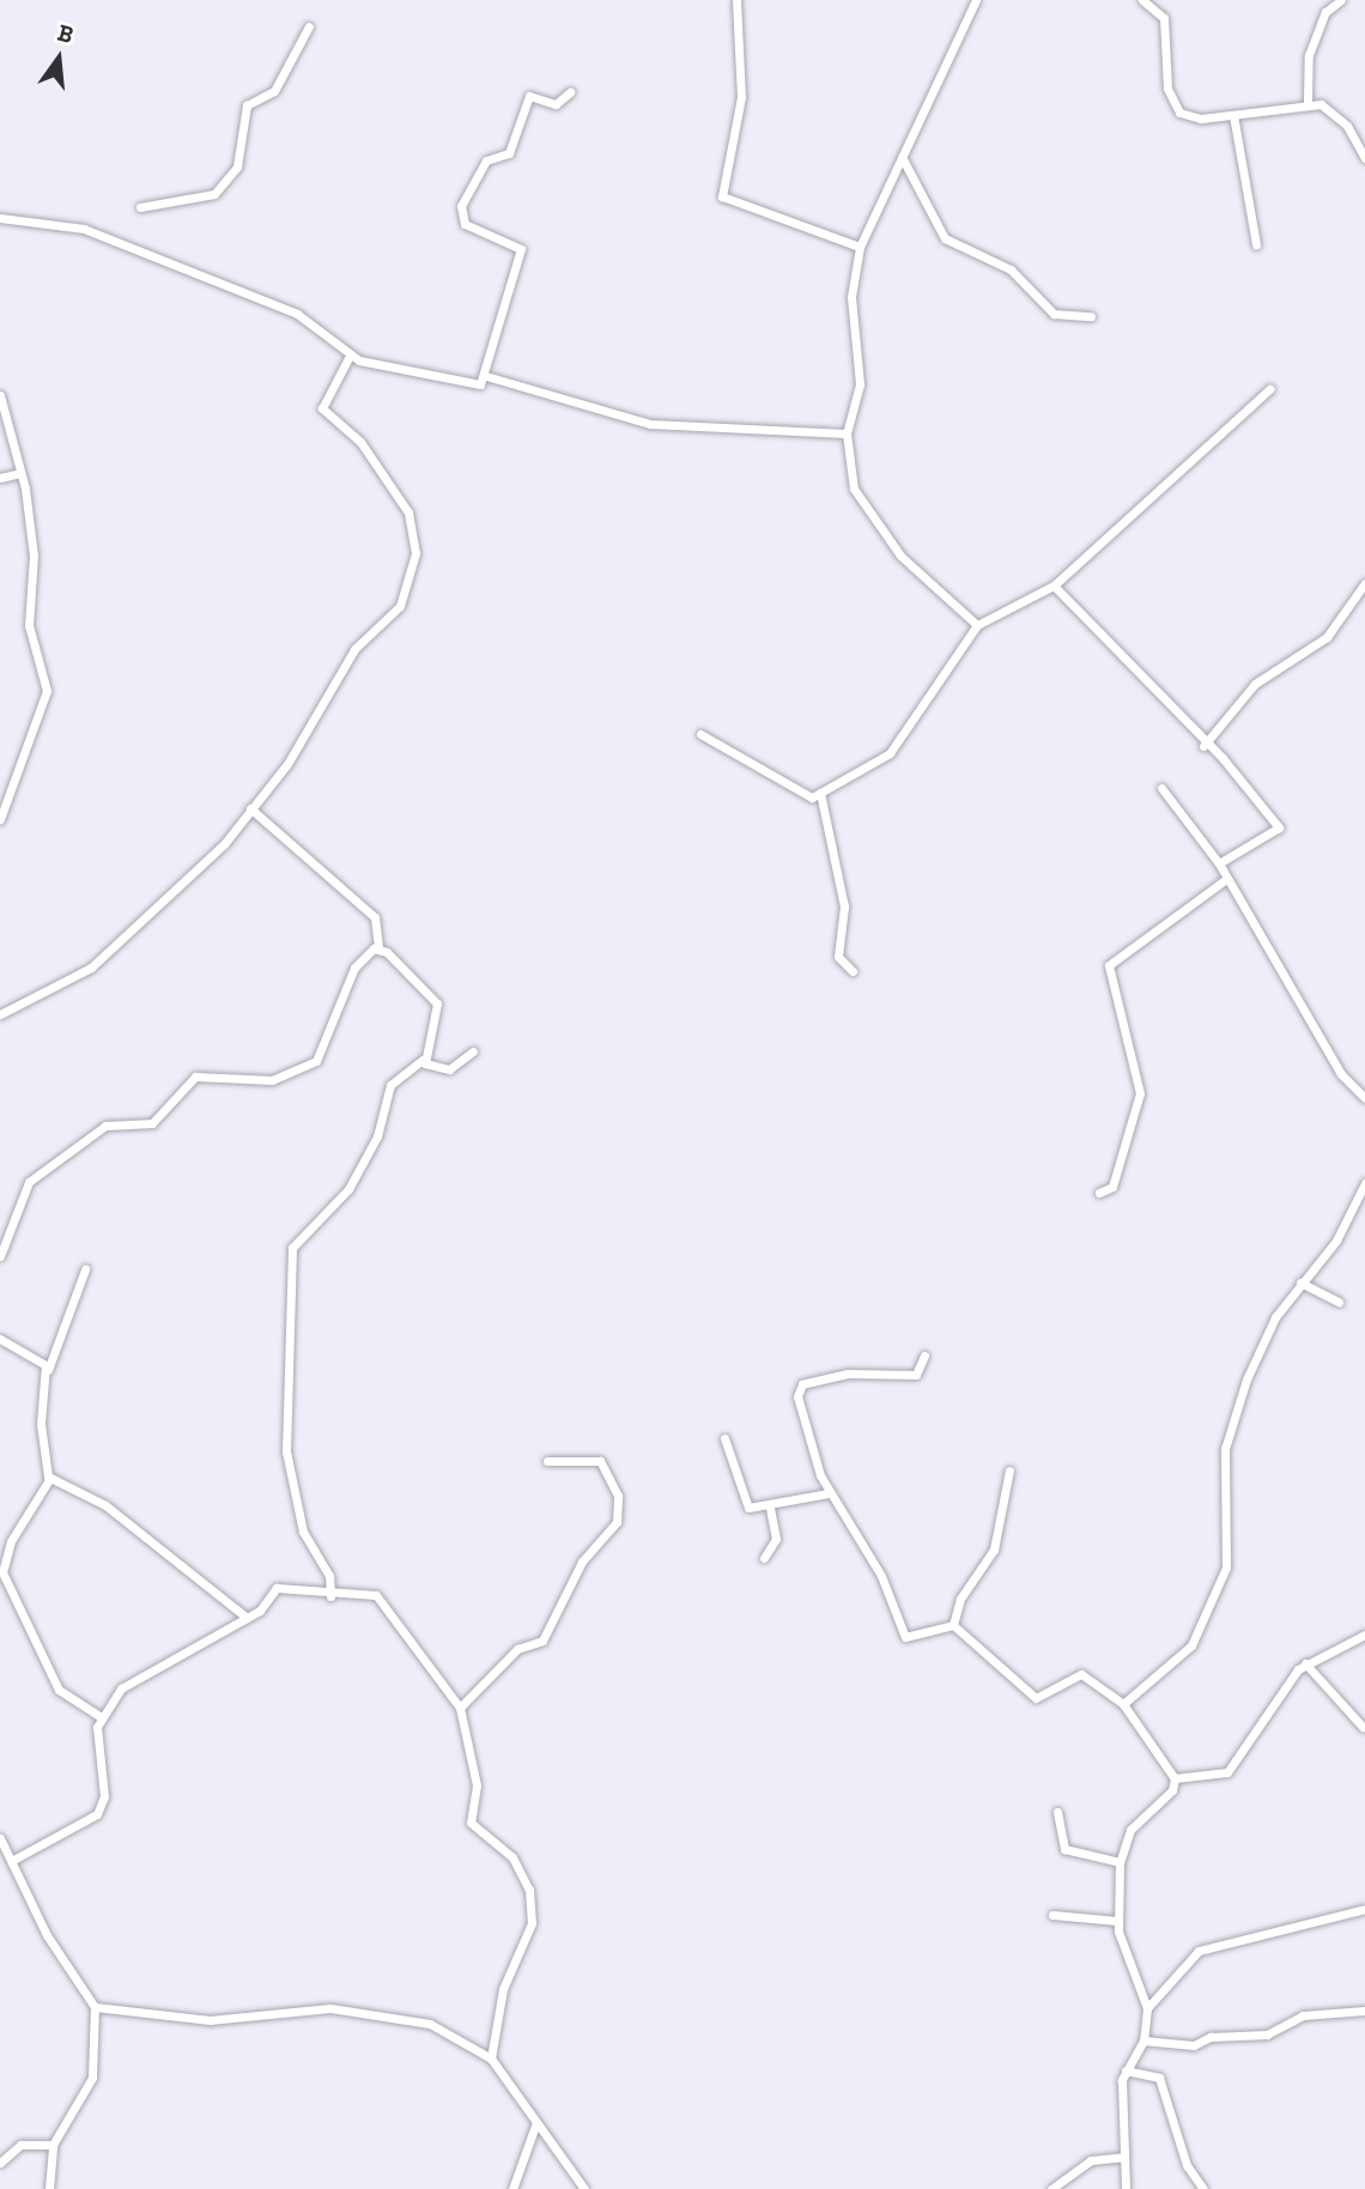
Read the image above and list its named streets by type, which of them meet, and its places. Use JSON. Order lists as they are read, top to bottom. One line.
{"north":"top"}
